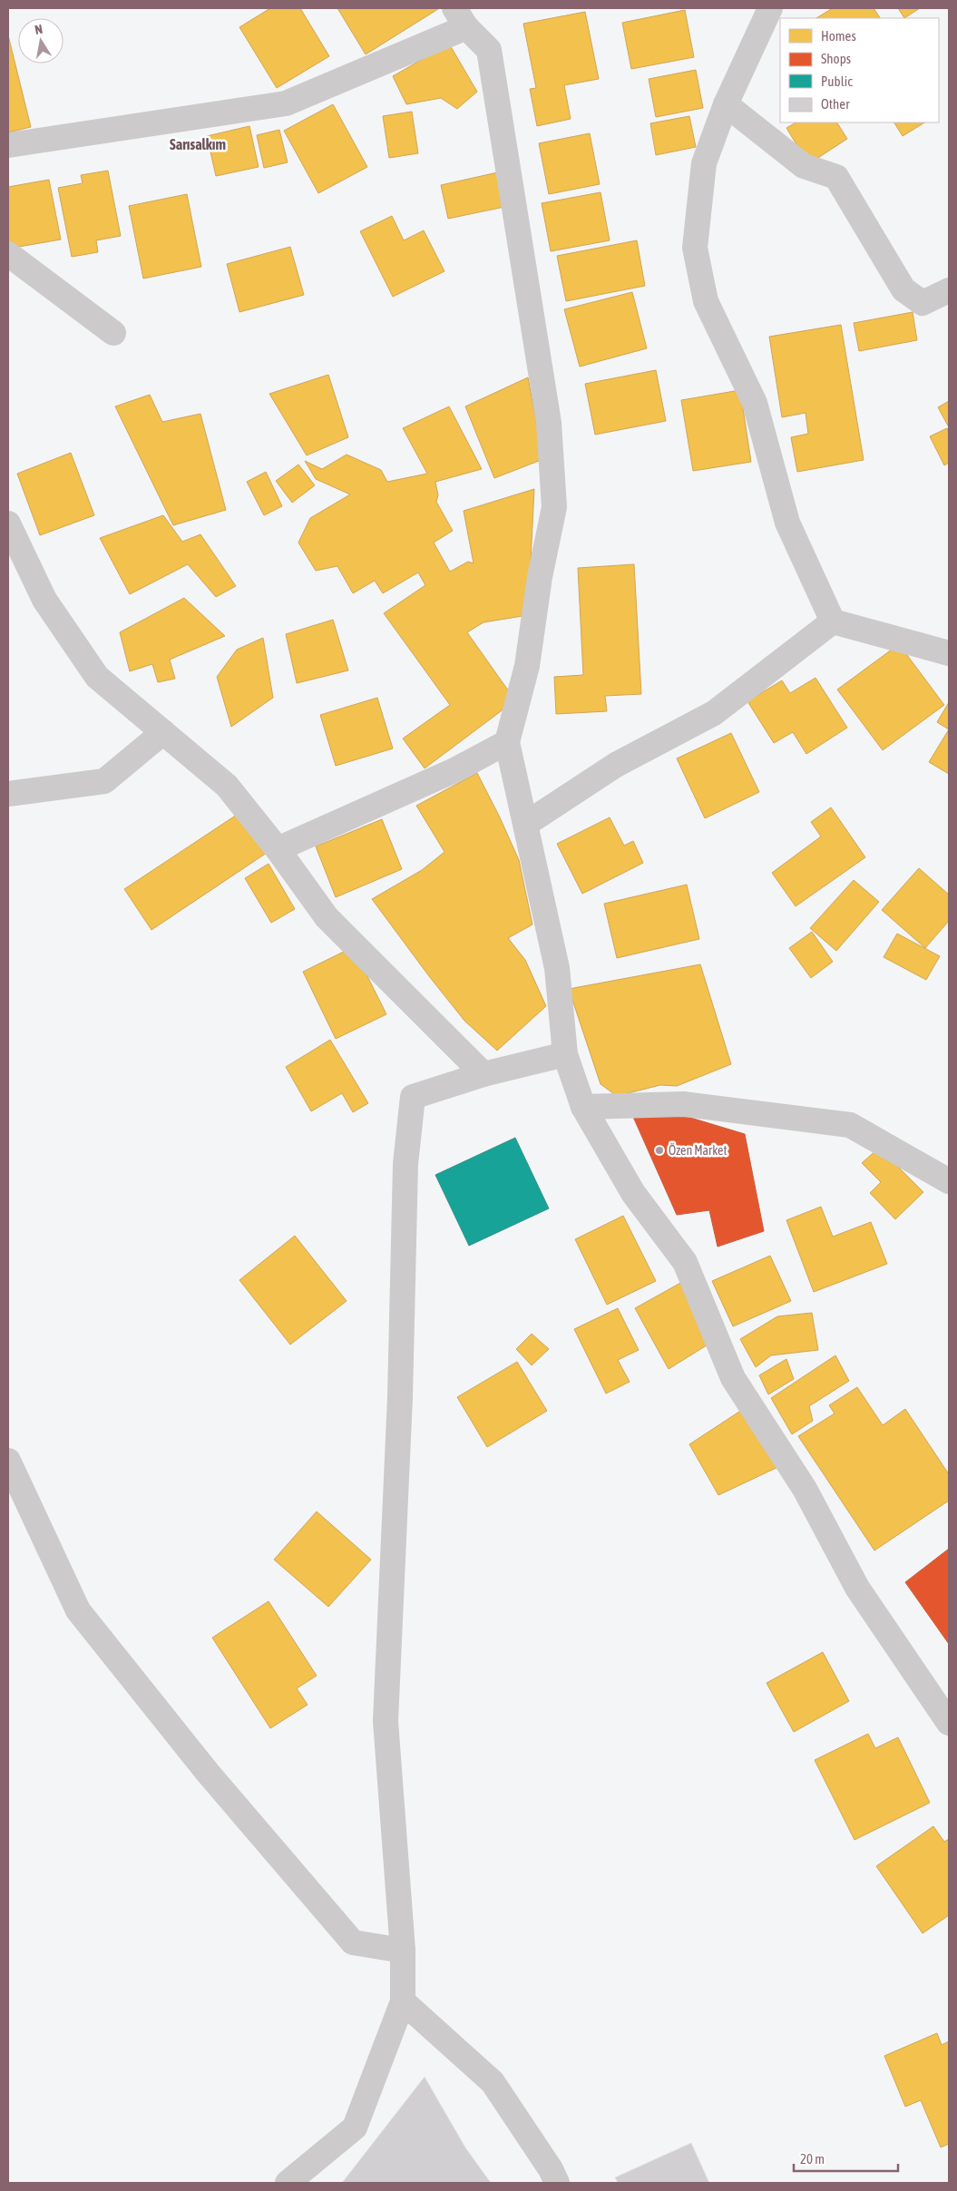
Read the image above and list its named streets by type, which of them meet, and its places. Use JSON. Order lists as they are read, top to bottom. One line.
{"districts":["Sarısalkım"],"places":["Özen Market"],"legend":["Homes","Shops","Public","Other"],"scale_bar":"20 m","north":"top"}
